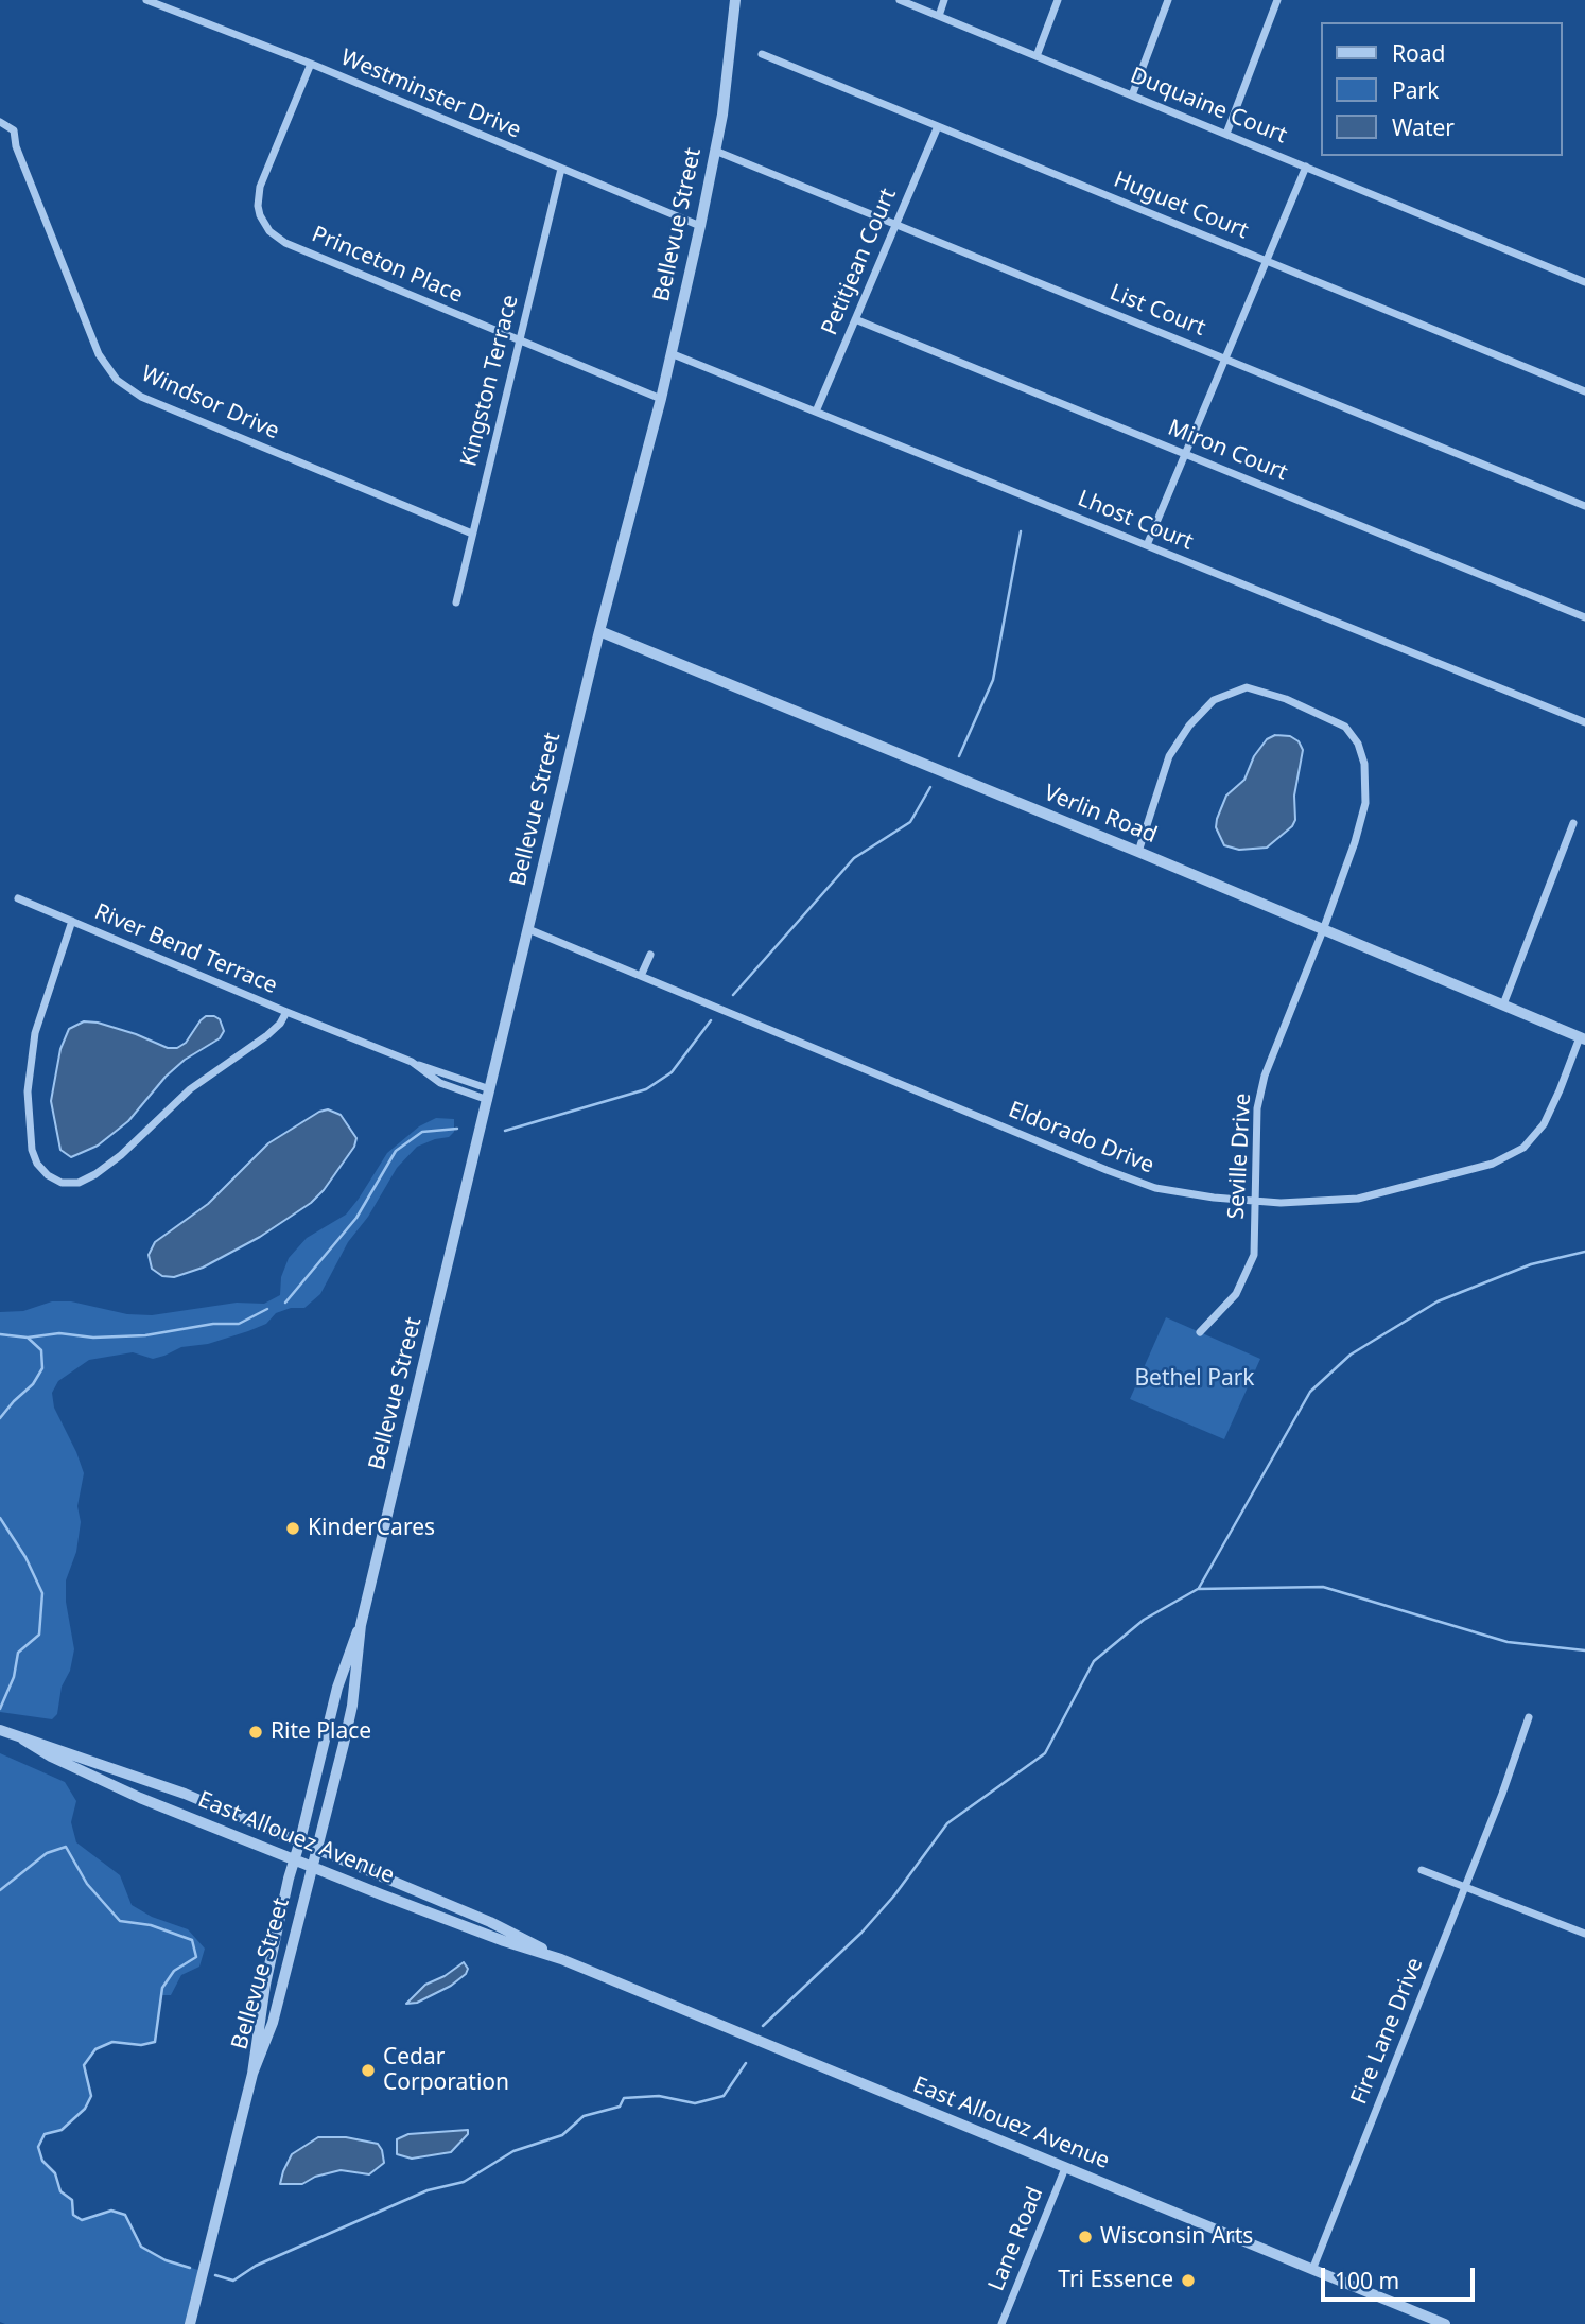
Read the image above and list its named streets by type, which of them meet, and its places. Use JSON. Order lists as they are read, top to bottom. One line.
{"streets":{"street":["Westminster Drive","Duquaine Court","Huguet Court","Bellevue Street","Petitjean Court","Princeton Place","List Court","Kingston Terrace","Windsor Drive","Miron Court","Lhost Court","Verlin Road","River Bend Terrace","Eldorado Drive","Seville Drive","East Allouez Avenue","Fire Lane Drive","Lane Road"]},"crossings":[["Westminster Drive","Bellevue Street"],["Westminster Drive","Princeton Place"],["Westminster Drive","Kingston Terrace"],["Huguet Court","Petitjean Court"],["Bellevue Street","Princeton Place"],["Bellevue Street","List Court"],["Bellevue Street","Lhost Court"],["Bellevue Street","Verlin Road"],["Bellevue Street","River Bend Terrace"],["Bellevue Street","Eldorado Drive"],["Bellevue Street","East Allouez Avenue"],["Petitjean Court","List Court"],["Petitjean Court","Miron Court"],["Petitjean Court","Lhost Court"],["Princeton Place","Kingston Terrace"],["Kingston Terrace","Windsor Drive"],["Verlin Road","Eldorado Drive"],["Verlin Road","Seville Drive"],["Eldorado Drive","Seville Drive"],["East Allouez Avenue","Fire Lane Drive"],["East Allouez Avenue","Lane Road"]],"parks":["Bethel Park"],"places":["KinderCares","Rite Place","Cedar Corporation","Wisconsin Arts","Tri Essence"],"legend":["Road","Park","Water"],"scale_bar":"100 m"}
